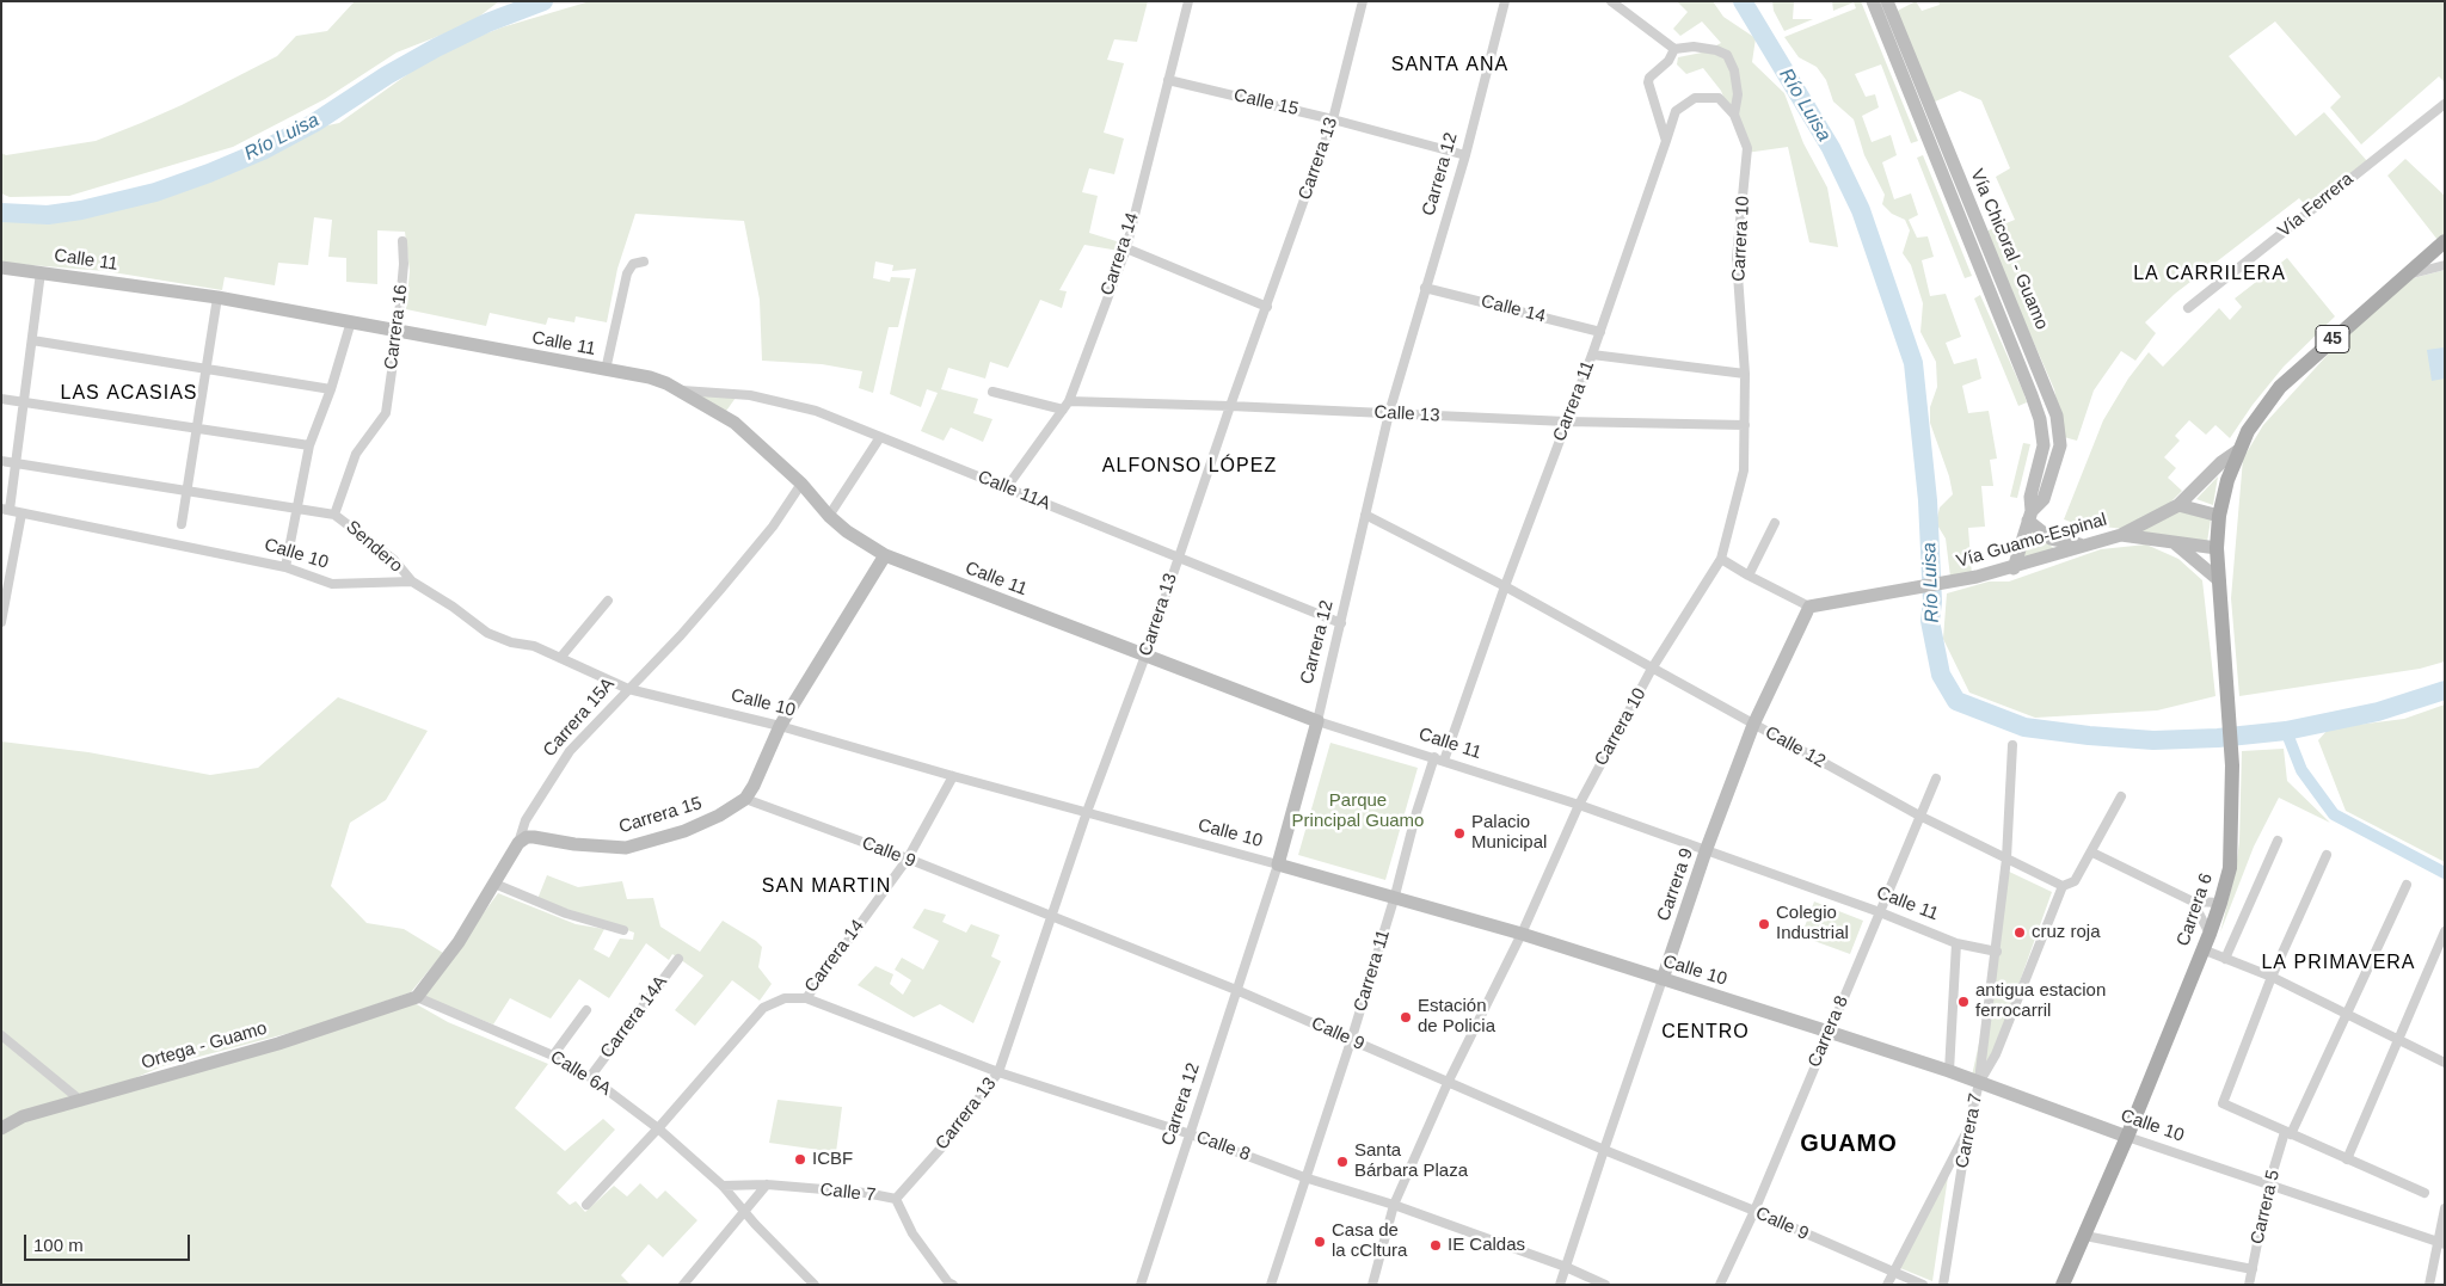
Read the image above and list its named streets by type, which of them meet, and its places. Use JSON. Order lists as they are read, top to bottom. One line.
{"streets":{"main road":["45","Carrera 6"],"street":["Calle 15","Carrera 13","Carrera 12","Vía Ferrera","Carrera 10","Vía Chicoral - Guamo","Carrera 14","Calle 11","Calle 14","Carrera 16","Carrera 11","Calle 13","Calle 11A","Vía Guamo-Espinal","Sendero","Calle 10","Carrera 15A","Calle 12","Carrera 15","Calle 9","Carrera 9","Carrera 14A","Carrera 8","Ortega - Guamo","Calle 6A","Carrera 7","Calle 8","Calle 7","Carrera 5"]},"crossings":[["Calle 15","Carrera 13"],["Calle 15","Carrera 12"],["Calle 15","Carrera 14"],["Carrera 13","Calle 11"],["Carrera 13","Calle 13"],["Carrera 13","Calle 11A"],["Carrera 13","Calle 10"],["Carrera 13","Calle 9"],["Carrera 13","Calle 8"],["Carrera 13","Calle 7"],["Carrera 12","Calle 11"],["Carrera 12","Calle 14"],["Carrera 12","Calle 13"],["Carrera 12","Calle 11A"],["Carrera 12","Calle 10"],["Carrera 12","Calle 12"],["Carrera 12","Calle 9"],["Carrera 12","Calle 8"],["Carrera 10","Calle 11"],["Carrera 10","Carrera 11"],["Carrera 10","Calle 13"],["Carrera 10","Calle 10"],["Carrera 10","Calle 12"],["Carrera 10","Calle 9"],["Carrera 10","Calle 8"],["Vía Chicoral - Guamo","Vía Guamo-Espinal"],["Carrera 14","Calle 13"],["Carrera 14","Calle 11A"],["Carrera 14","Calle 10"],["Carrera 14","Calle 9"],["Carrera 14","Calle 6A"],["Carrera 14","Calle 8"],["Calle 11","Carrera 16"],["Calle 11","Carrera 11"],["Calle 11","Calle 11A"],["Calle 11","Carrera 15A"],["Calle 11","Carrera 15"],["Calle 11","Carrera 9"],["Calle 11","Carrera 8"],["Calle 14","Carrera 11"],["Carrera 16","Sendero"],["45","Vía Guamo-Espinal"],["45","Carrera 6"],["Carrera 11","Calle 13"],["Carrera 11","Calle 10"],["Carrera 11","Calle 12"],["Carrera 11","Calle 9"],["Carrera 11","Calle 8"],["Vía Guamo-Espinal","Carrera 9"],["Vía Guamo-Espinal","Carrera 6"],["Sendero","Calle 10"],["Calle 10","Carrera 15A"],["Calle 10","Carrera 15"],["Calle 10","Carrera 9"],["Calle 10","Carrera 6"],["Calle 10","Carrera 8"],["Calle 10","Carrera 7"],["Calle 10","Carrera 5"],["Carrera 15A","Carrera 15"],["Carrera 15A","Ortega - Guamo"],["Carrera 15A","Calle 6A"],["Calle 12","Carrera 9"],["Calle 12","Carrera 8"],["Calle 12","Carrera 7"],["Carrera 15","Calle 9"],["Calle 9","Carrera 9"],["Calle 9","Carrera 8"],["Carrera 9","Calle 8"],["Carrera 14A","Calle 6A"],["Ortega - Guamo","Calle 6A"]],"districts":["SANTA ANA","LA CARRILERA","LAS ACASIAS","ALFONSO LÓPEZ","SAN MARTIN","LA PRIMAVERA","CENTRO","GUAMO"],"water":["Río Luisa"],"parks":["Parque Principal Guamo"],"places":["Palacio Municipal","Colegio Industrial","cruz roja","antigua estacion ferrocarril","Estación de Policia","ICBF","Santa Bárbara Plaza","Casa de la cCltura","IE Caldas"],"scale_bar":"100 m"}
